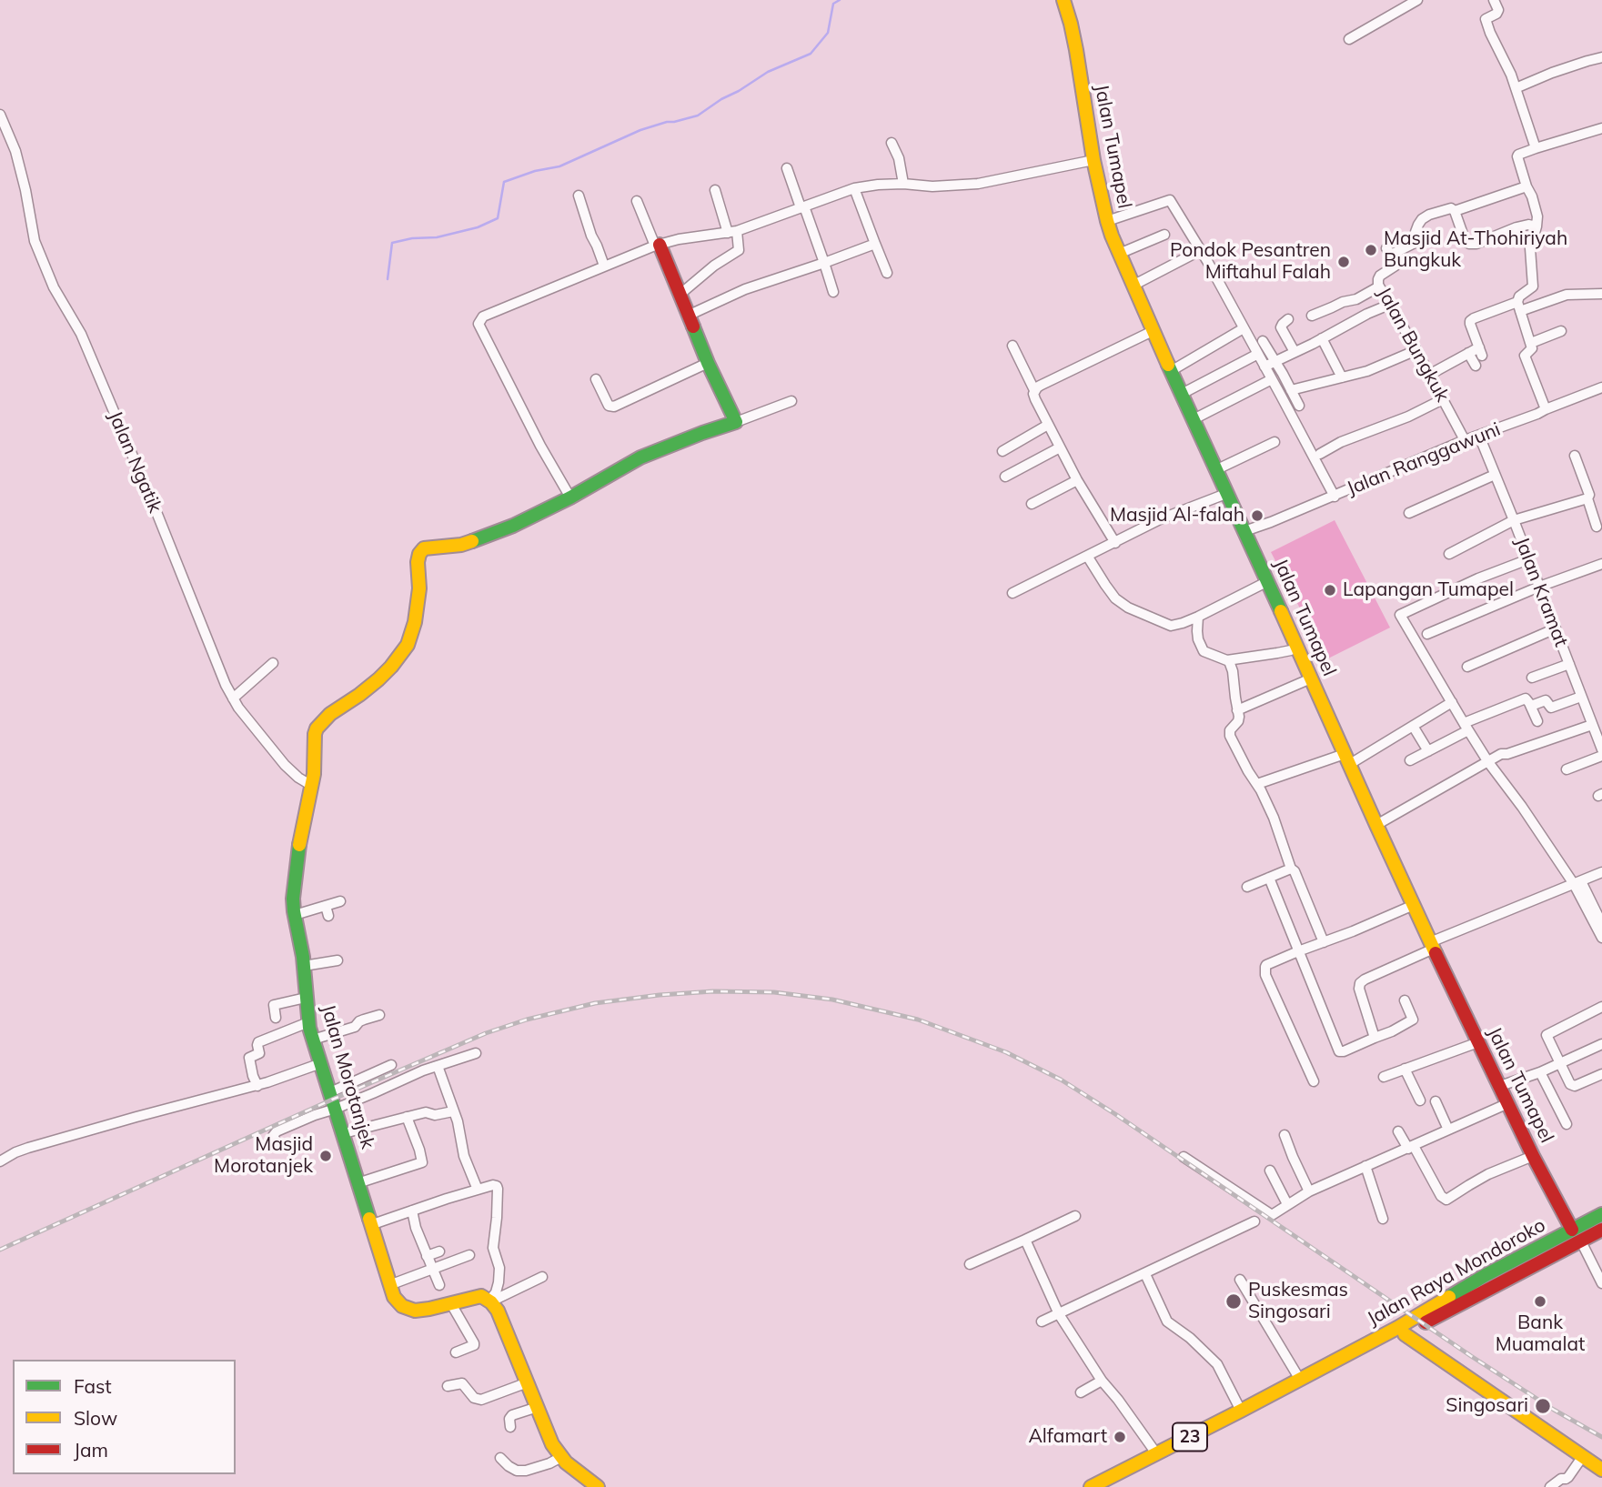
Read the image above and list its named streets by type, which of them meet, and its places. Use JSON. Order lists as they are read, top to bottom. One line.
{"streets":{"main road":["Jalan Tumapel","Jalan Morotanjek","Jalan Raya Mondoroko","23"],"street":["Jalan Bungkuk","Jalan Ranggawuni","Jalan Ngatik","Jalan Kramat"]},"crossings":[["Jalan Tumapel","Jalan Ranggawuni"],["Jalan Tumapel","Jalan Raya Mondoroko"],["Jalan Bungkuk","Jalan Ranggawuni"],["Jalan Ranggawuni","Jalan Kramat"],["Jalan Ngatik","Jalan Morotanjek"]],"places":["Masjid At-Thohiriyah Bungkuk","Pondok Pesantren Miftahul Falah","Masjid Al-falah","Lapangan Tumapel","Masjid Morotanjek","Puskesmas Singosari","Bank Muamalat","Singosari","Alfamart"],"legend":["Fast","Slow","Jam"]}
